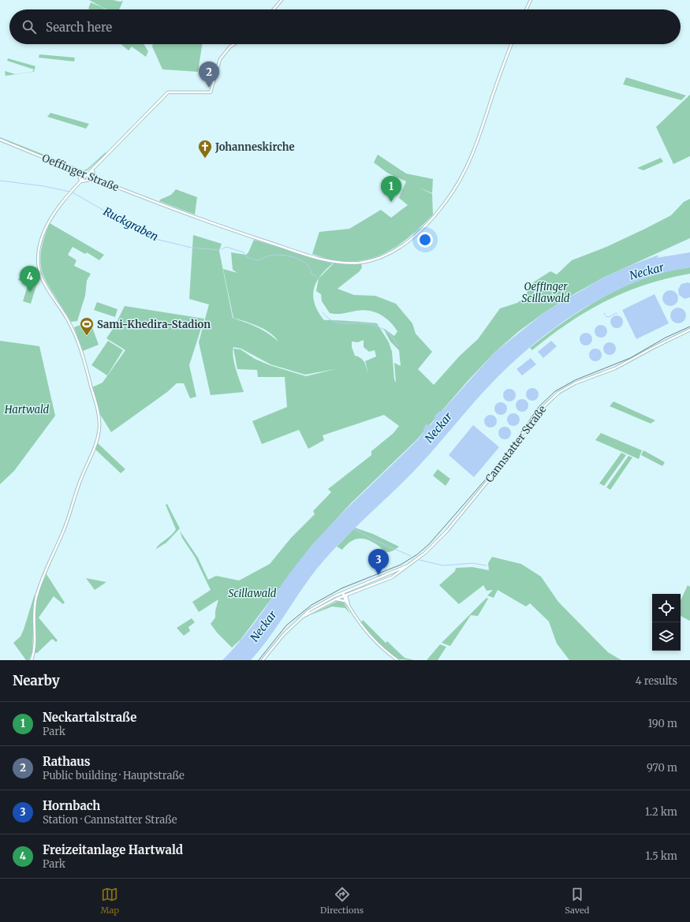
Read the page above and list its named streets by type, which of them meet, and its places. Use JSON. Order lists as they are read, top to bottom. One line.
{"streets":{"main road":["Oeffinger Straße","Cannstatter Straße"]},"water":["Ruckgraben","Neckar"],"parks":["Oeffinger Scillawald","Hartwald","Scillawald"],"places":{"church":["Johanneskirche"],"sports":["Sami-Khedira-Stadion"]},"page":{"search":"Search here","pins":["2","1","4","3"],"heading":["Nearby","4 results"],"list":[{"mark":"1","name":"Neckartalstraße","note":"Park","value":"190 m"},{"mark":"2","name":"Rathaus","note":"Public building · Hauptstraße","value":"970 m"},{"mark":"3","name":"Hornbach","note":"Station · Cannstatter Straße","value":"1.2 km"},{"mark":"4","name":"Freizeitanlage Hartwald","note":"Park","value":"1.5 km"}],"nav":["Map","Directions","Saved"]}}
